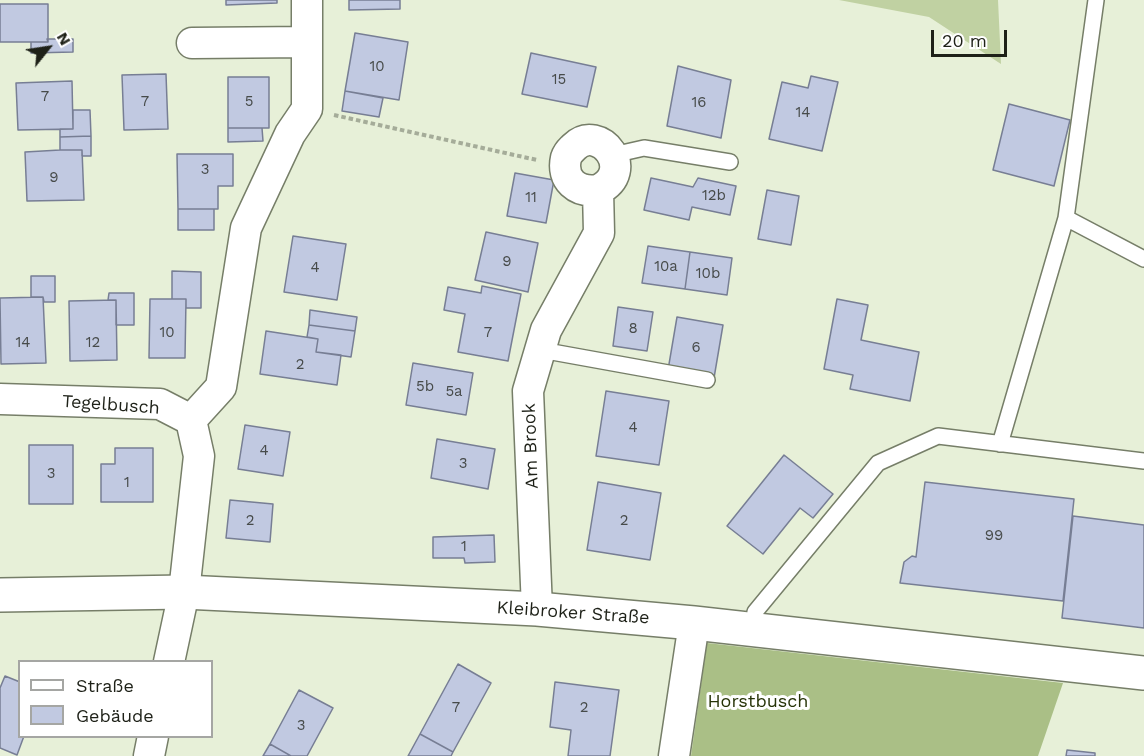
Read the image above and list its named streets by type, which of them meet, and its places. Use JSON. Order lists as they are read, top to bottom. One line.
{"streets":{"street":["Tegelbusch","Am Brook","Kleibroker Straße"]},"crossings":[["Am Brook","Kleibroker Straße"]],"parks":["Horstbusch"],"house_numbers":["10","15","7","7","5","16","14","3","9","12b","11","9","10a","4","10b","8","10","7","14","12","6","2","5b","5a","4","4","3","3","1","2","2","99","1","7","2","3"],"legend":["Straße","Gebäude"],"scale_bar":"20 m","north":"top right"}
